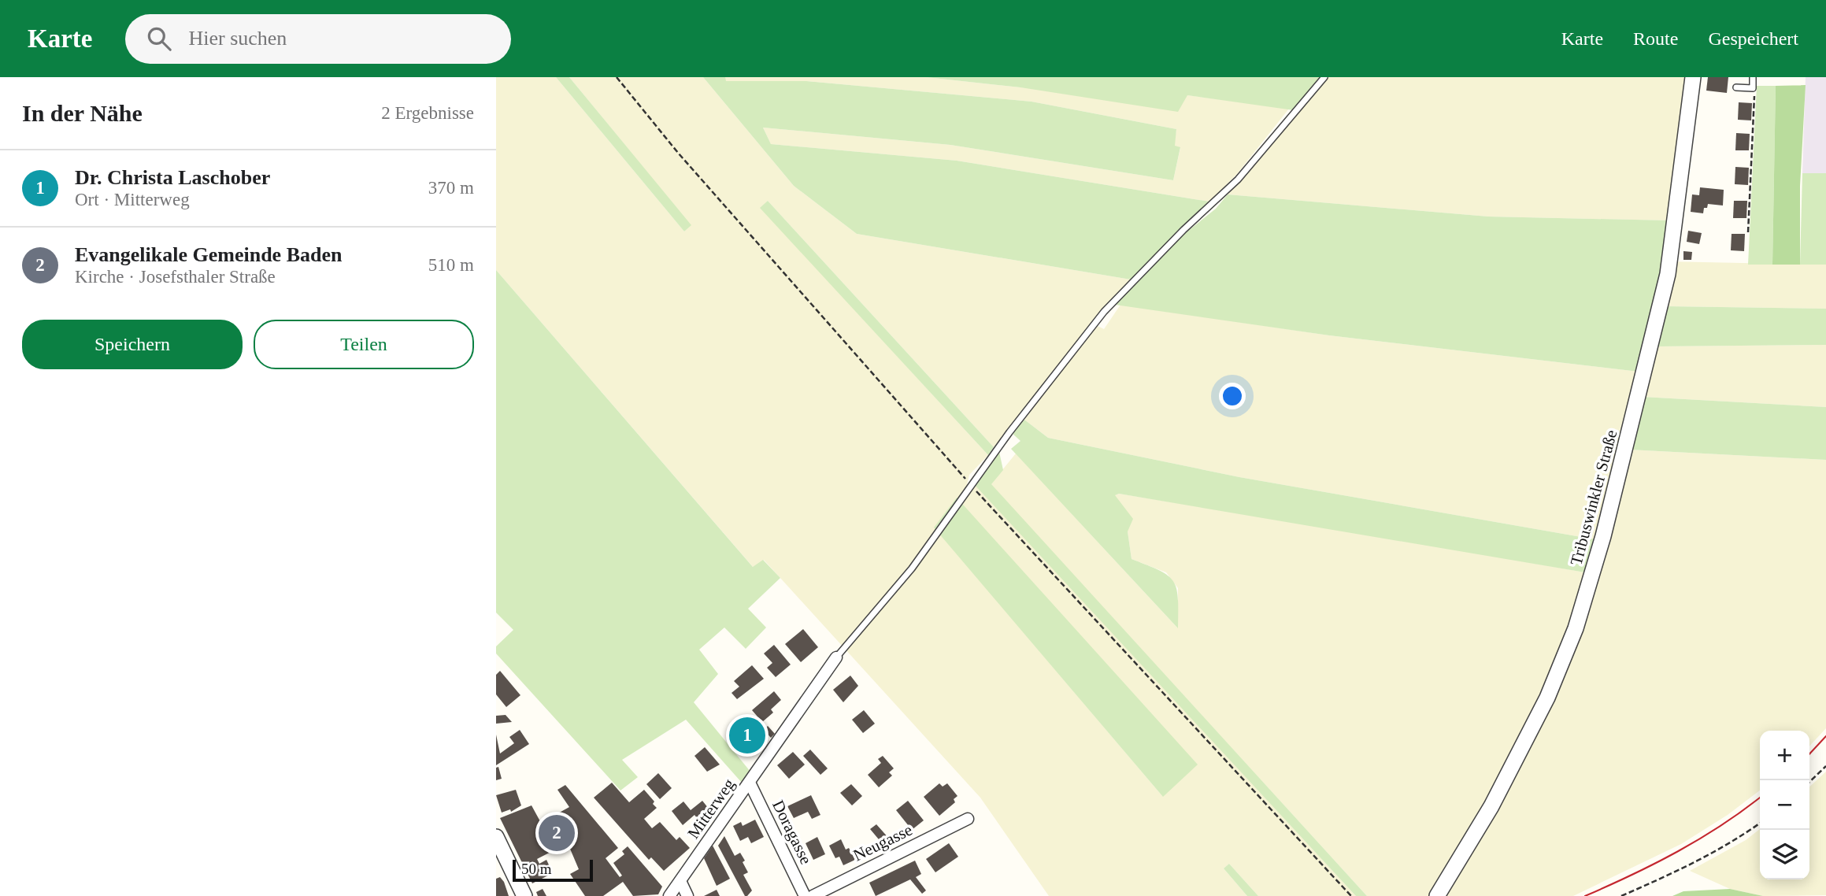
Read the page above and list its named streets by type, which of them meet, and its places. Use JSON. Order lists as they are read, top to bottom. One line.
{"streets":{"street":["Tribuswinkler Straße","Mitterweg","Doragasse","Neugasse"]},"crossings":[["Mitterweg","Doragasse"]],"scale_bar":"50 m","page":{"header":"Karte","search":"Hier suchen","nav":["Karte","Route","Gespeichert"],"heading":["In der Nähe","2 Ergebnisse"],"list":[{"mark":"1","name":"Dr. Christa Laschober","note":"Ort · Mitterweg","value":"370 m"},{"mark":"2","name":"Evangelikale Gemeinde Baden","note":"Kirche · Josefsthaler Straße","value":"510 m"}],"buttons":["Speichern","Teilen"],"pins":["1","2"],"map_buttons":["+","−"],"scale":"50 m"}}
